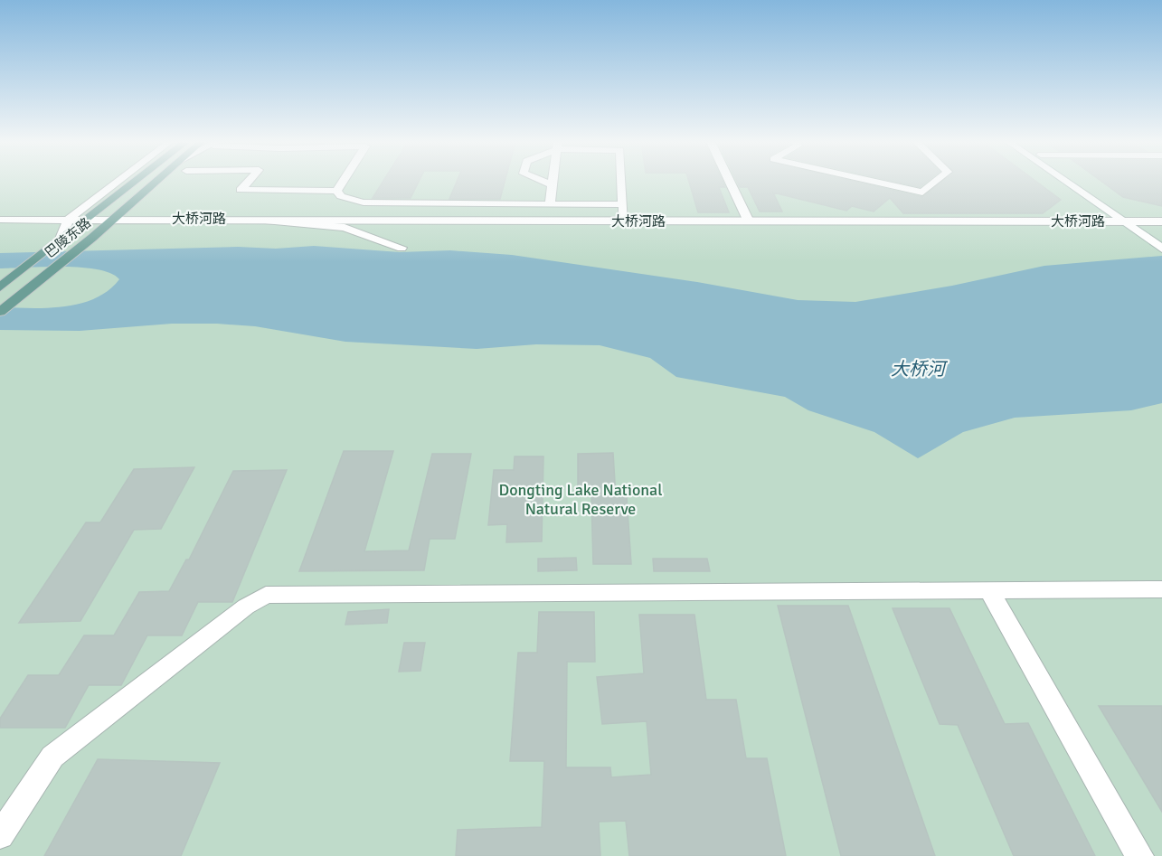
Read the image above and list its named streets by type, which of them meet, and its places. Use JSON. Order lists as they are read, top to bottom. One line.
{"streets":{"main road":["巴陵东路"],"street":["大桥河路"]},"crossings":[["大桥河路","巴陵东路"]],"water":["大桥河"],"parks":["Dongting Lake National Natural Reserve"]}
